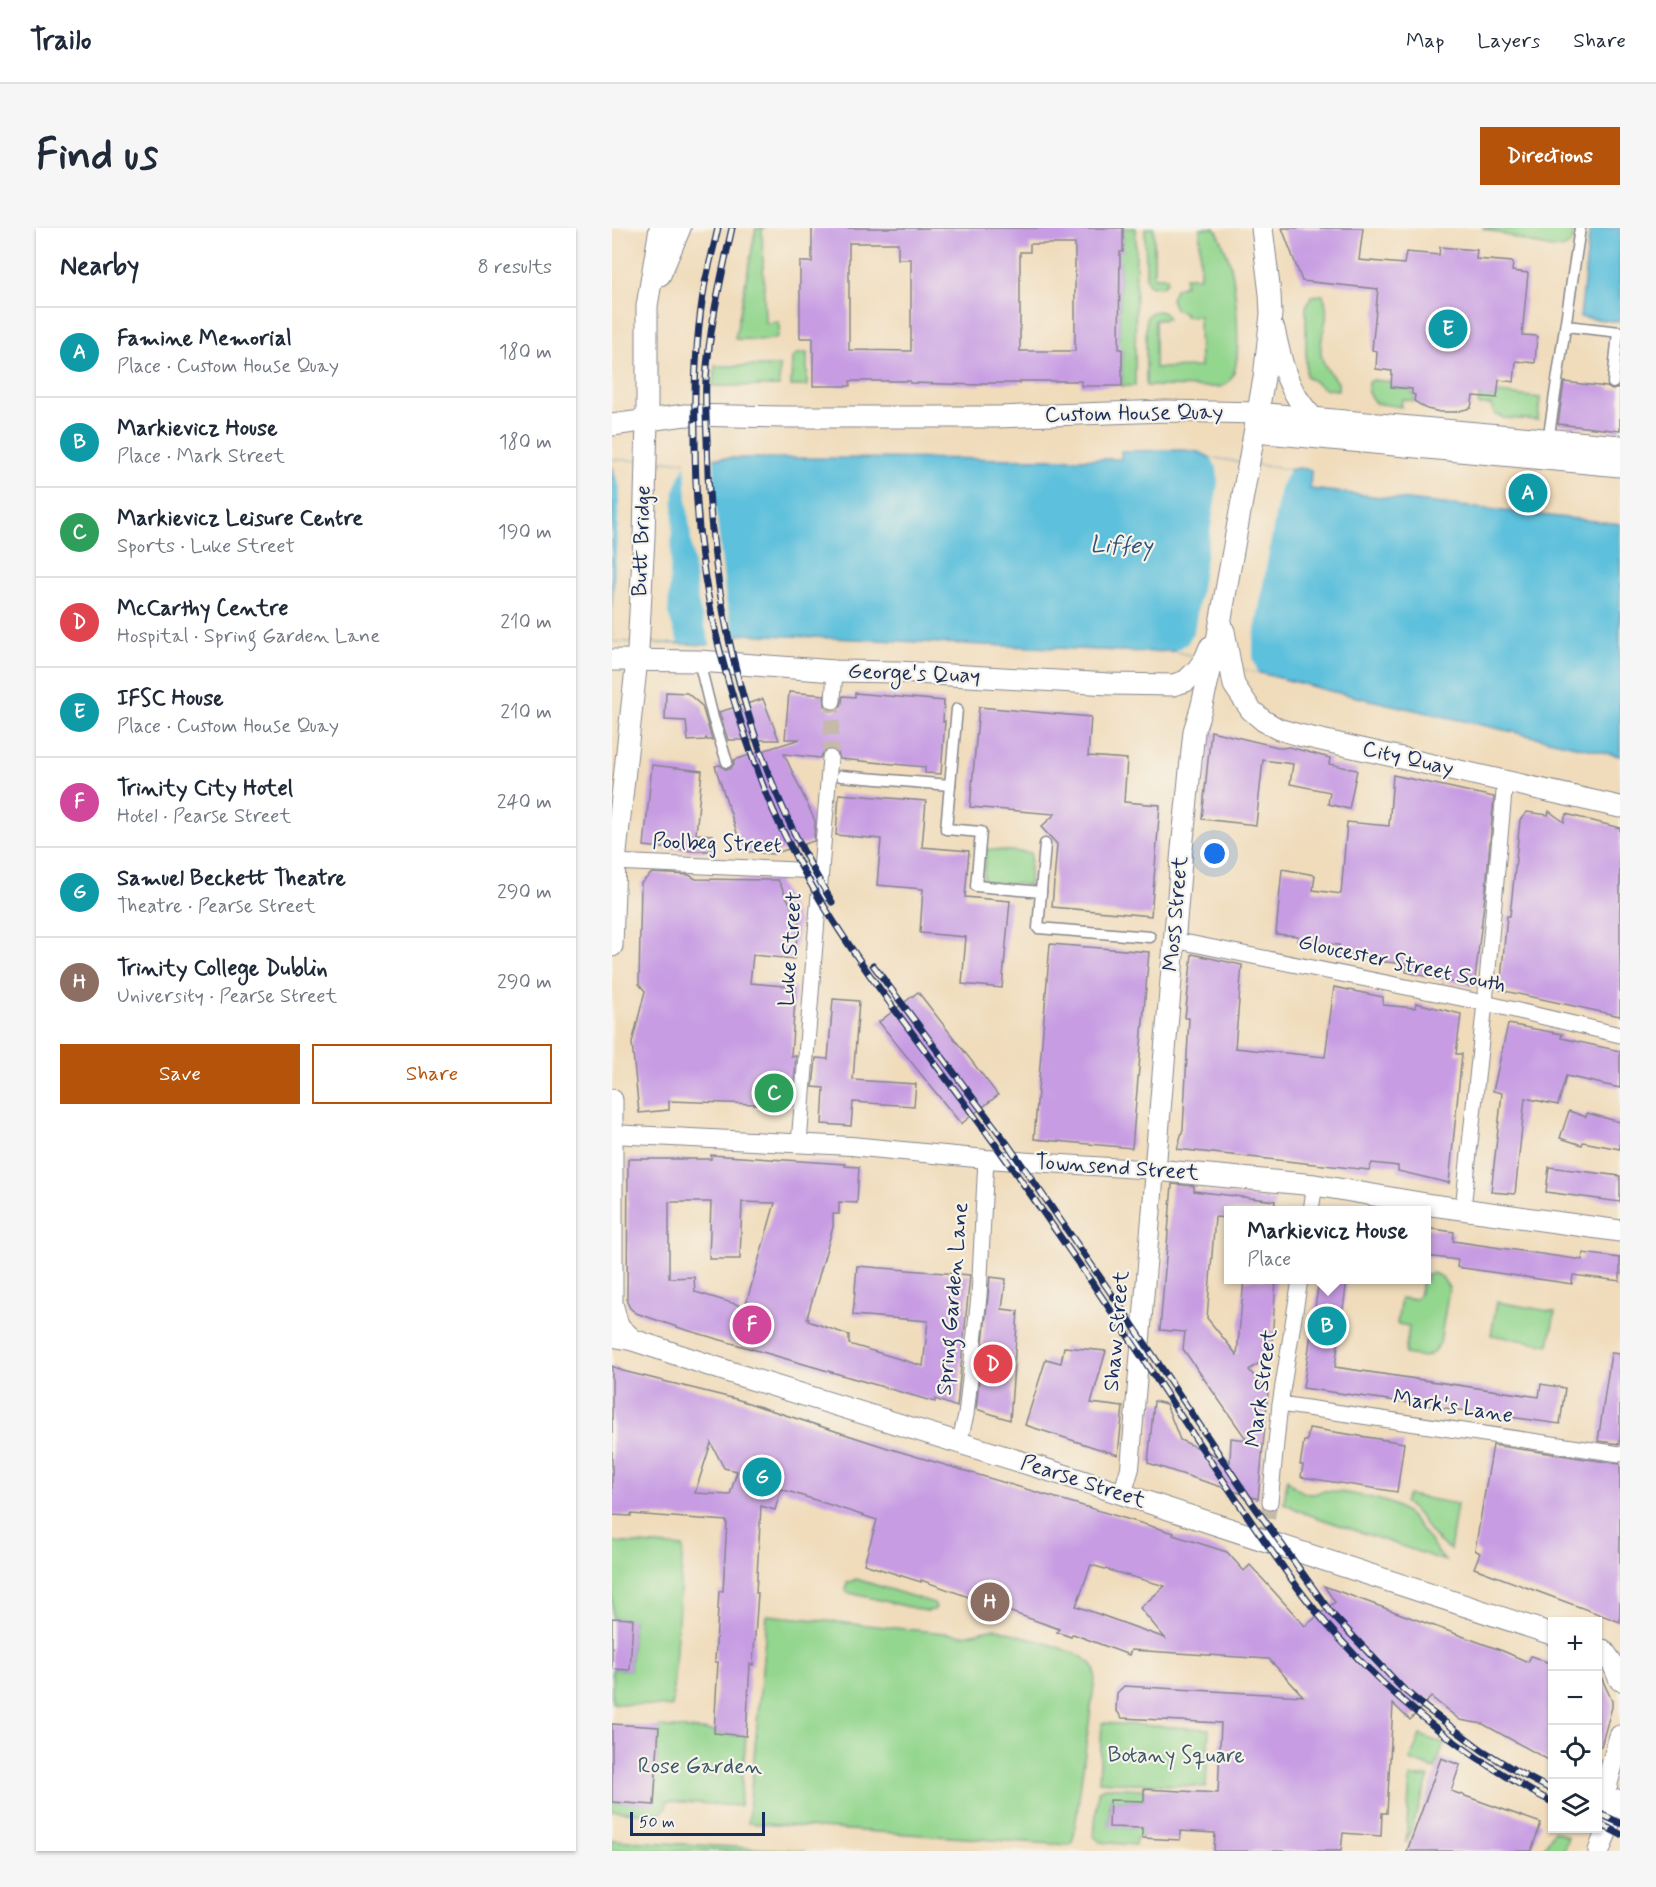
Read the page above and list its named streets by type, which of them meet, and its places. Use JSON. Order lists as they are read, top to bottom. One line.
{"streets":{"main road":["Custom House Quay","Butt Bridge","George's Quay","City Quay","Moss Street","Townsend Street","Pearse Street"],"street":["Poolbeg Street","Luke Street","Gloucester Street South","Spring Garden Lane","Shaw Street","Mark Street","Mark's Lane"]},"crossings":[["Custom House Quay","Butt Bridge"],["Butt Bridge","George's Quay"],["Butt Bridge","Poolbeg Street"],["George's Quay","City Quay"],["George's Quay","Moss Street"],["City Quay","Moss Street"],["Poolbeg Street","Luke Street"],["Moss Street","Gloucester Street South"],["Moss Street","Townsend Street"],["Moss Street","Shaw Street"],["Luke Street","Townsend Street"],["Townsend Street","Spring Garden Lane"],["Townsend Street","Shaw Street"],["Spring Garden Lane","Pearse Street"],["Shaw Street","Pearse Street"],["Mark Street","Mark's Lane"]],"water":["Liffey"],"parks":["Botany Square","Rose Garden"],"scale_bar":"50 m","page":{"header":"Trailo","nav":["Map","Layers","Share"],"buttons":["Directions",["Save","Share"]],"title":"Find us","heading":["Nearby","8 results"],"list":[{"mark":"A","name":"Famine Memorial","note":"Place · Custom House Quay","value":"180 m"},{"mark":"B","name":"Markievicz House","note":"Place · Mark Street","value":"180 m"},{"mark":"C","name":"Markievicz Leisure Centre","note":"Sports · Luke Street","value":"190 m"},{"mark":"D","name":"McCarthy Centre","note":"Hospital · Spring Garden Lane","value":"210 m"},{"mark":"E","name":"IFSC House","note":"Place · Custom House Quay","value":"210 m"},{"mark":"F","name":"Trinity City Hotel","note":"Hotel · Pearse Street","value":"240 m"},{"mark":"G","name":"Samuel Beckett Theatre","note":"Theatre · Pearse Street","value":"290 m"},{"mark":"H","name":"Trinity College Dublin","note":"University · Pearse Street","value":"290 m"}],"pins":["E","A","C","F","B","D","G","H"],"popup":["Markievicz House","Place"],"map_buttons":["+","−"],"scale":"50 m"}}
